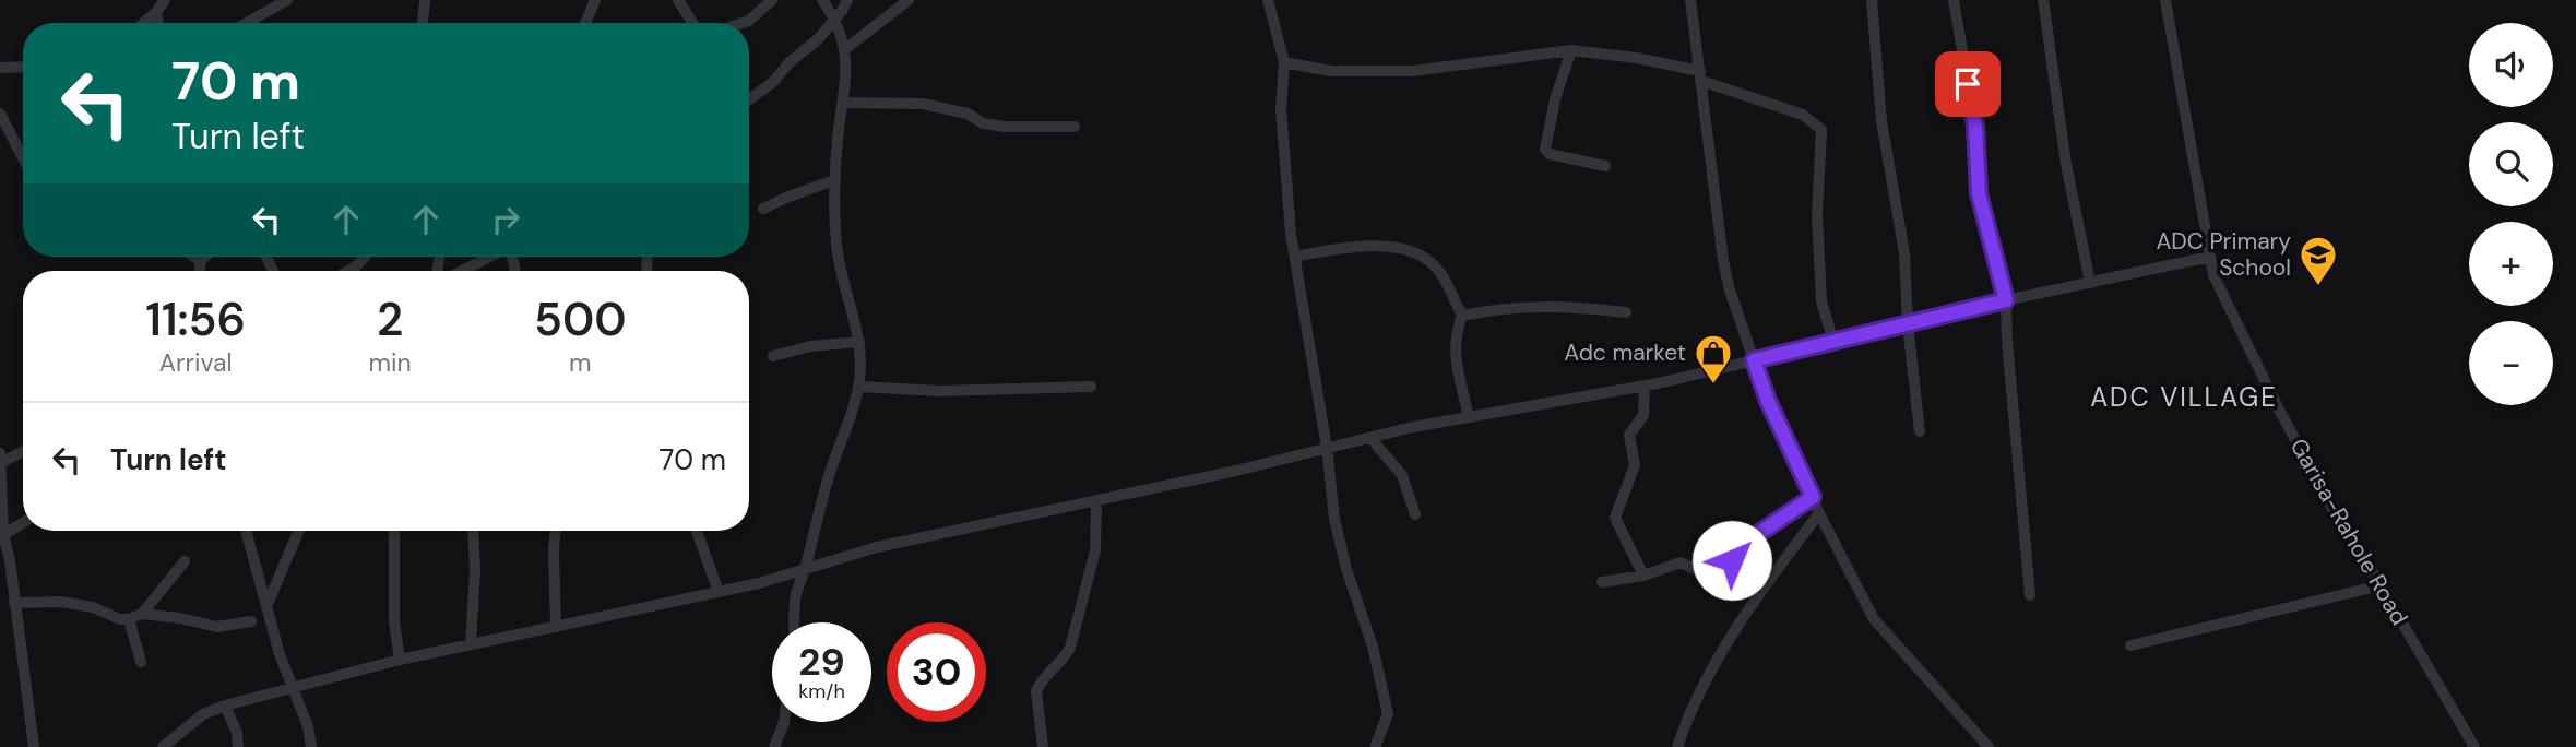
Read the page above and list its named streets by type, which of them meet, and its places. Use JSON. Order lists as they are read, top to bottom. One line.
{"streets":{"street":["Garisa-Rahole Road"]},"districts":["ADC VILLAGE"],"places":{"school or university":["ADC Primary School"],"shop":["Adc market"]},"page":{"map_buttons":["+","−"],"turn":["70 m","Turn left"],"eta":["11:56","Arrival","2","min","500","m"],"list":[{"name":"Turn left","value":"70 m"}],"speed":"29 km/h","limit":"30"}}
